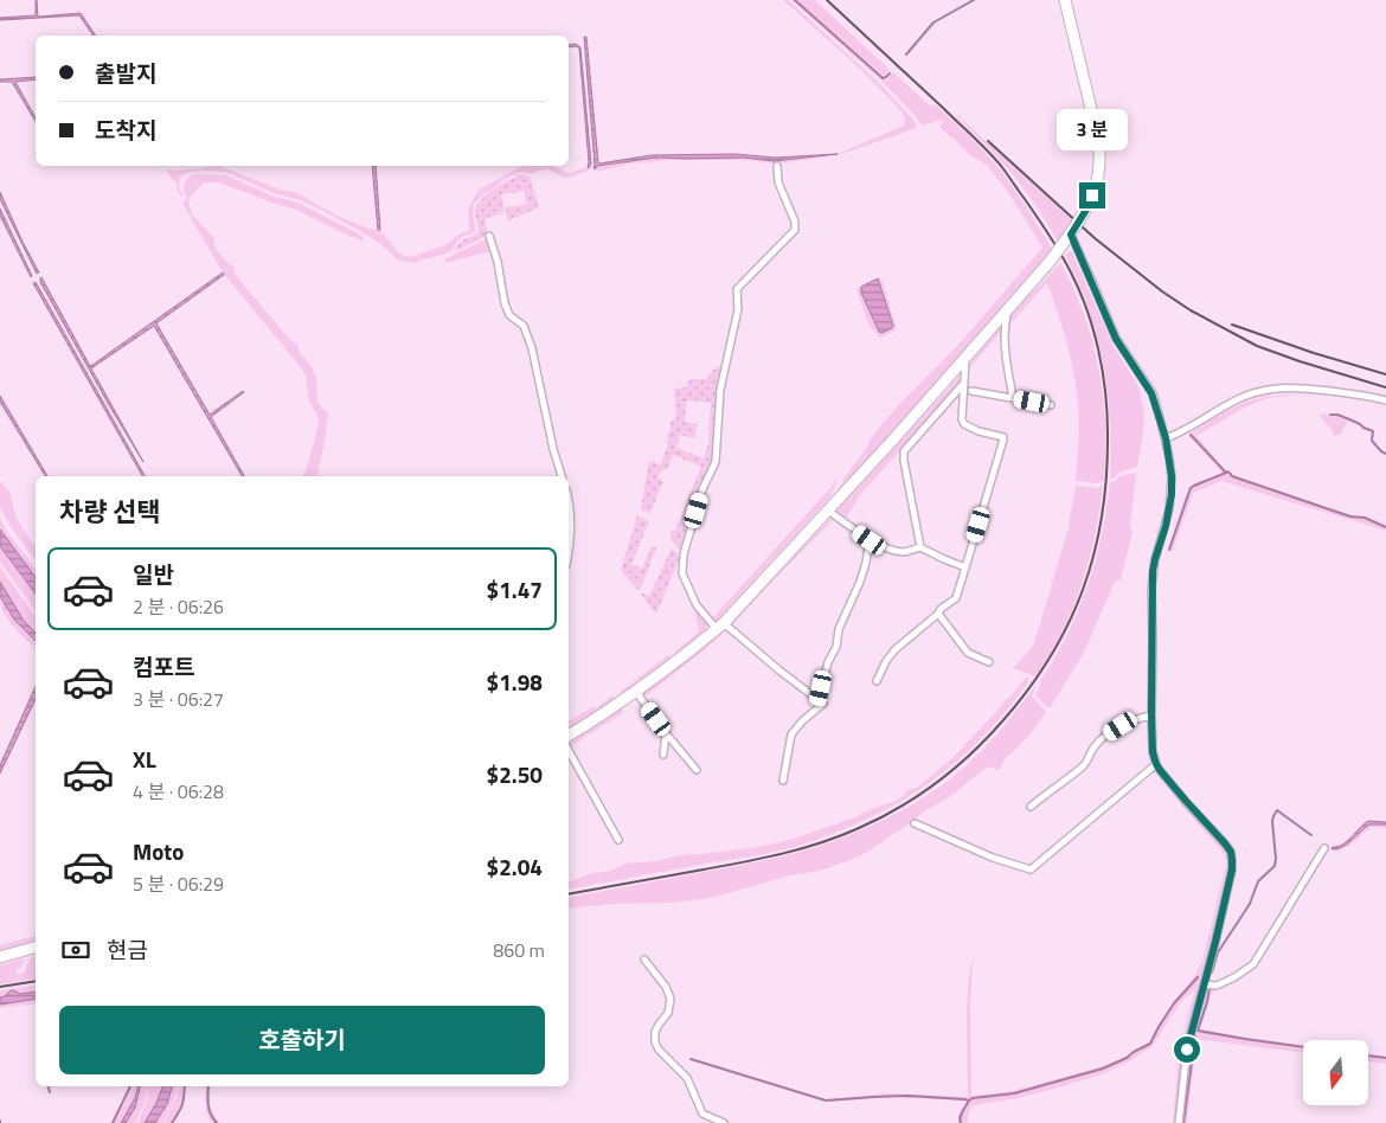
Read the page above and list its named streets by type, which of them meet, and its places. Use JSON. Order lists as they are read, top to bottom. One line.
{"north":"bottom","page":{"banner":["출발지","도착지"],"bubble":"3 분","heading":"차량 선택","list":[{"name":"일반","note":"2 분 · 06:26","value":"$1.47"},{"name":"컴포트","note":"3 분 · 06:27","value":"$1.98"},{"name":"XL","note":"4 분 · 06:28","value":"$2.50"},{"name":"Moto","note":"5 분 · 06:29","value":"$2.04"}],"pay":["현금","860 m"],"buttons":"호출하기"}}
